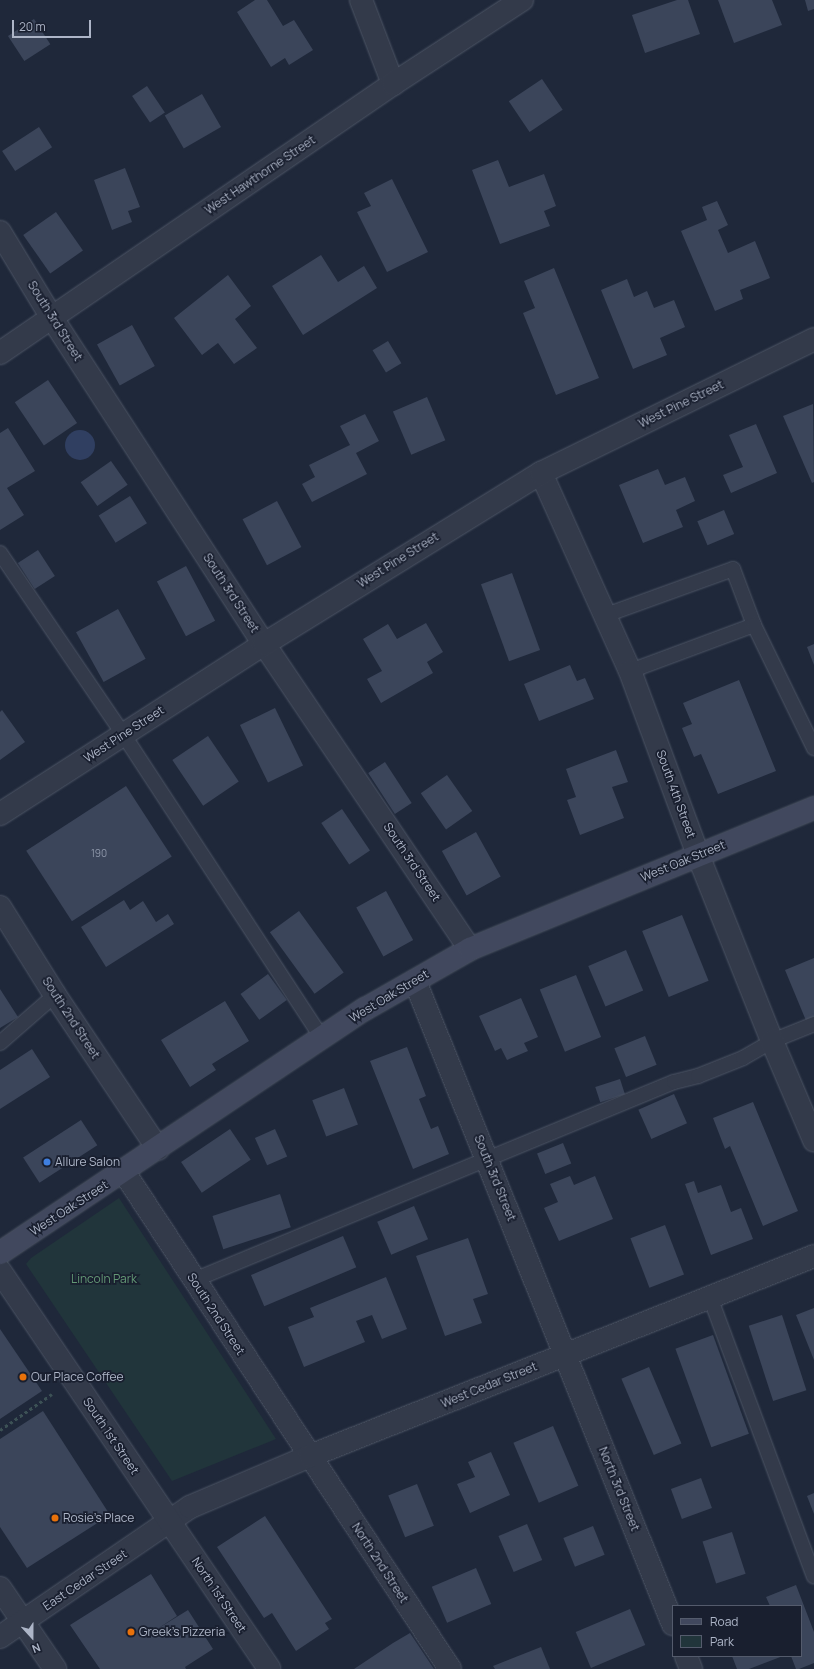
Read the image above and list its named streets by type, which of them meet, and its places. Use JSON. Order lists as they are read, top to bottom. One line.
{"streets":{"main road":["West Oak Street"],"street":["West Hawthorne Street","South 3rd Street","West Pine Street","South 4th Street","South 2nd Street","West Cedar Street","South 1st Street","North 3rd Street","North 2nd Street","East Cedar Street","North 1st Street"]},"crossings":[["West Hawthorne Street","South 3rd Street"],["South 3rd Street","West Pine Street"],["South 3rd Street","West Oak Street"],["South 3rd Street","West Cedar Street"],["South 3rd Street","North 3rd Street"],["West Pine Street","South 4th Street"],["South 4th Street","West Oak Street"],["West Oak Street","South 2nd Street"],["South 2nd Street","West Cedar Street"],["South 2nd Street","North 2nd Street"],["West Cedar Street","South 1st Street"],["West Cedar Street","North 3rd Street"],["West Cedar Street","North 2nd Street"],["West Cedar Street","East Cedar Street"],["West Cedar Street","North 1st Street"],["South 1st Street","East Cedar Street"],["South 1st Street","North 1st Street"],["East Cedar Street","North 1st Street"]],"parks":["Lincoln Park"],"places":["Allure Salon","Our Place Coffee","Rosie's Place","Greek's Pizzeria"],"house_numbers":["190"],"legend":["Road","Park"],"scale_bar":"20 m","north":"bottom"}
